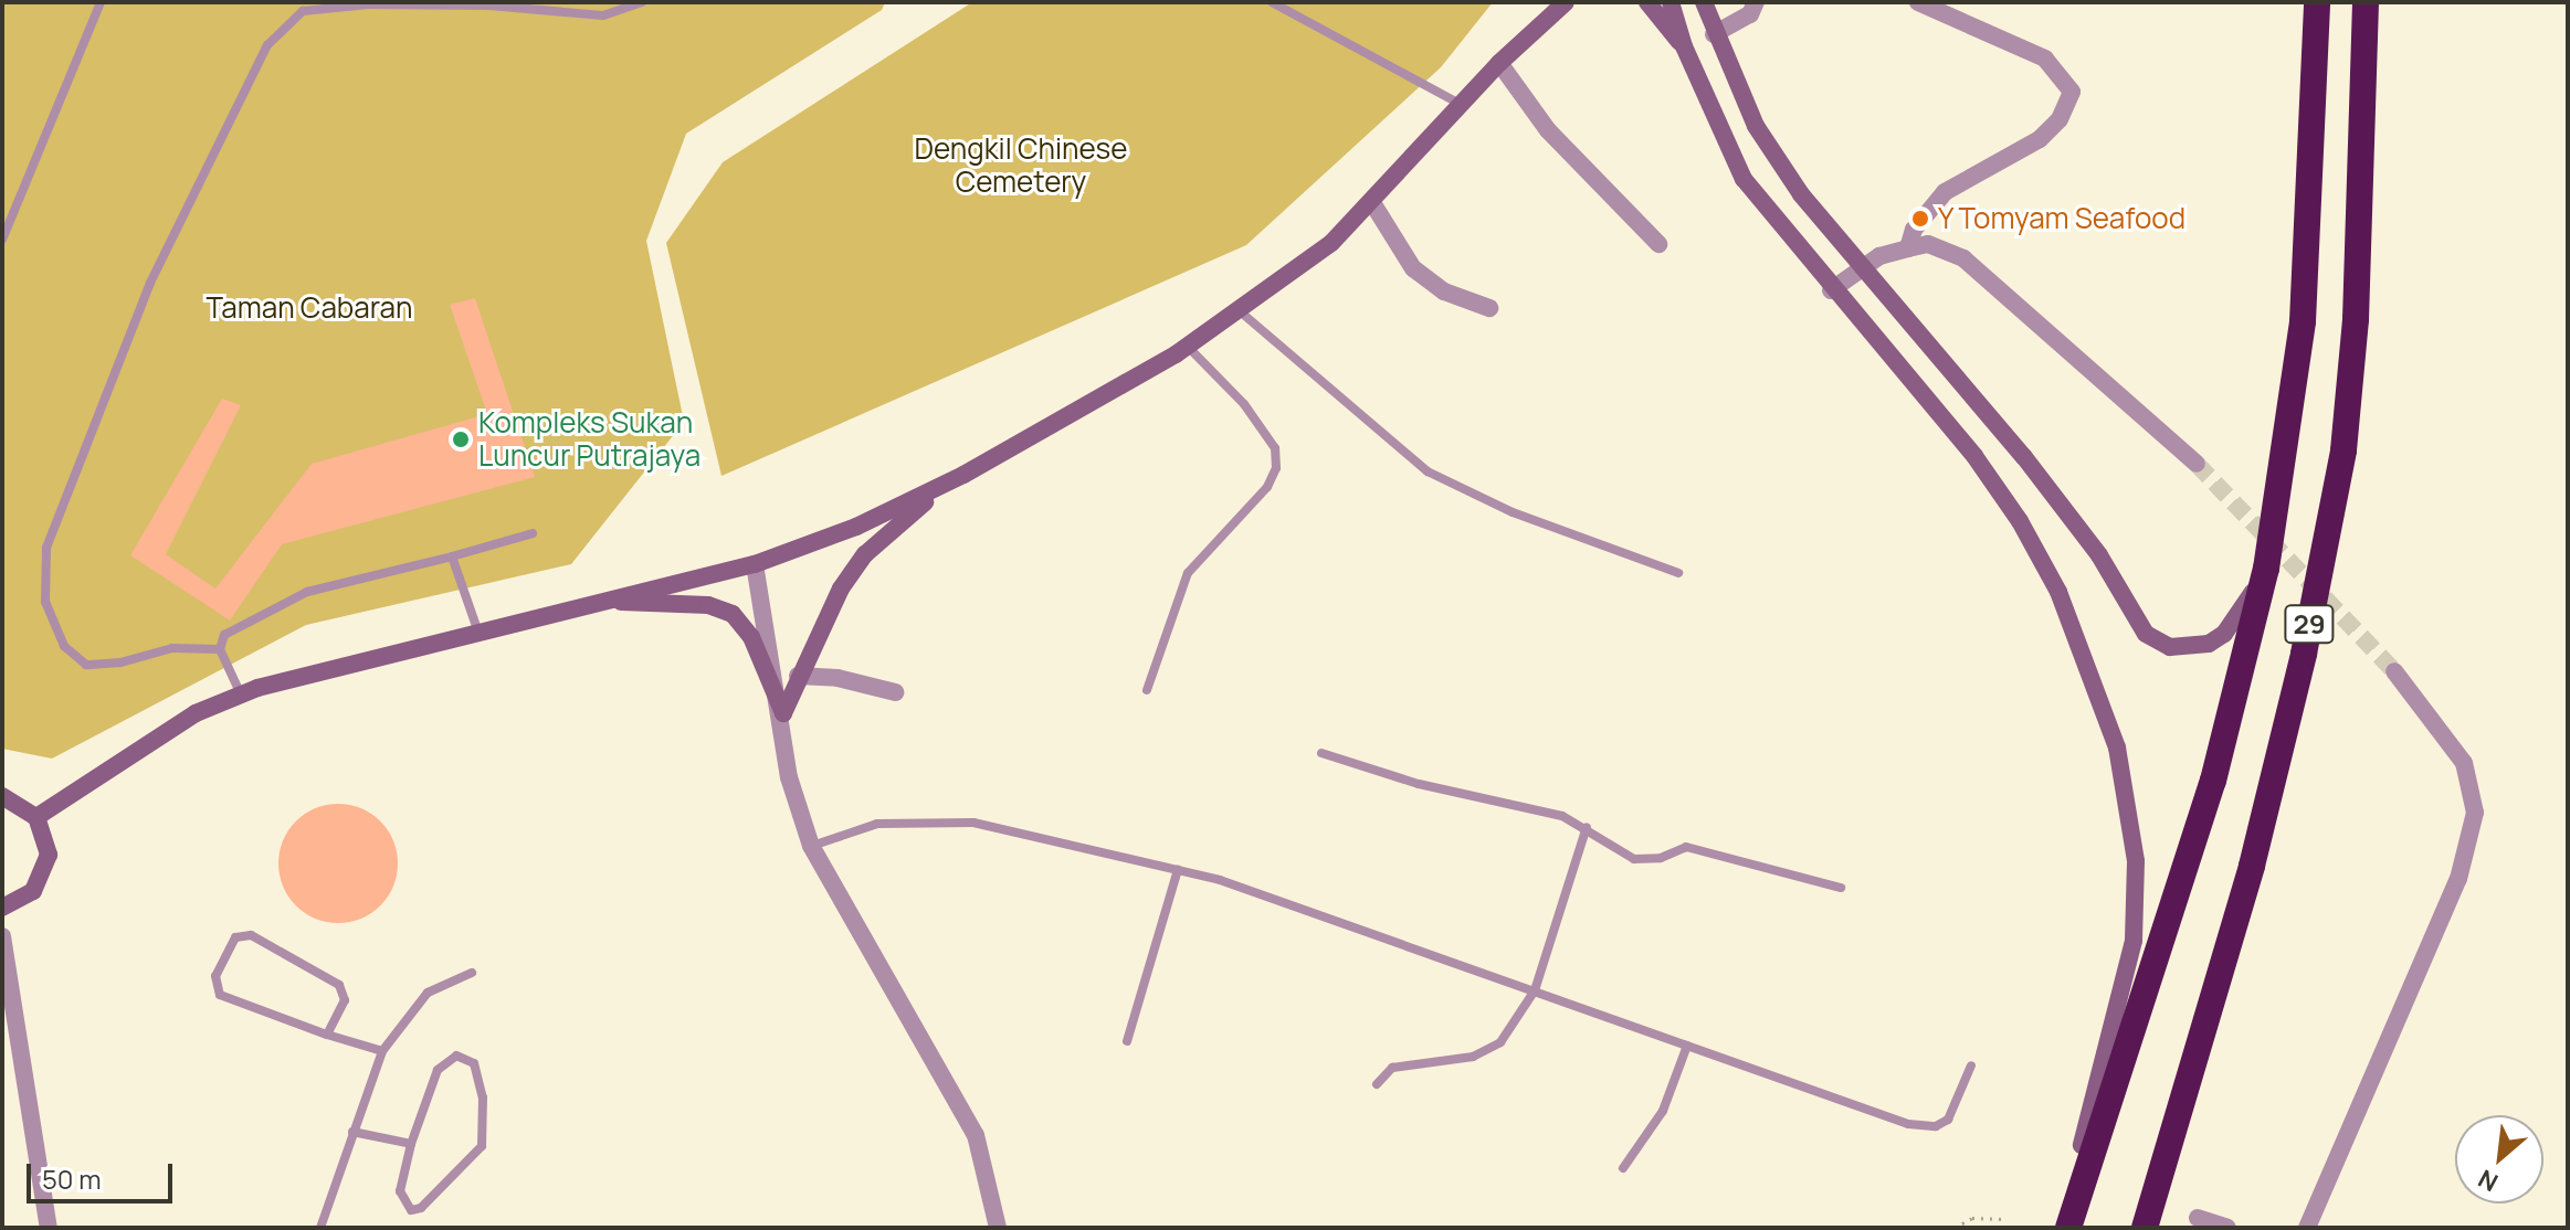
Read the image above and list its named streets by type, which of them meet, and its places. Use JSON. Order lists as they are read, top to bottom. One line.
{"streets":{"highway":["29"]},"parks":["Dengkil Chinese Cemetery","Taman Cabaran"],"places":["Y Tomyam Seafood","Kompleks Sukan Luncur Putrajaya"],"scale_bar":"50 m","north":"bottom left"}
